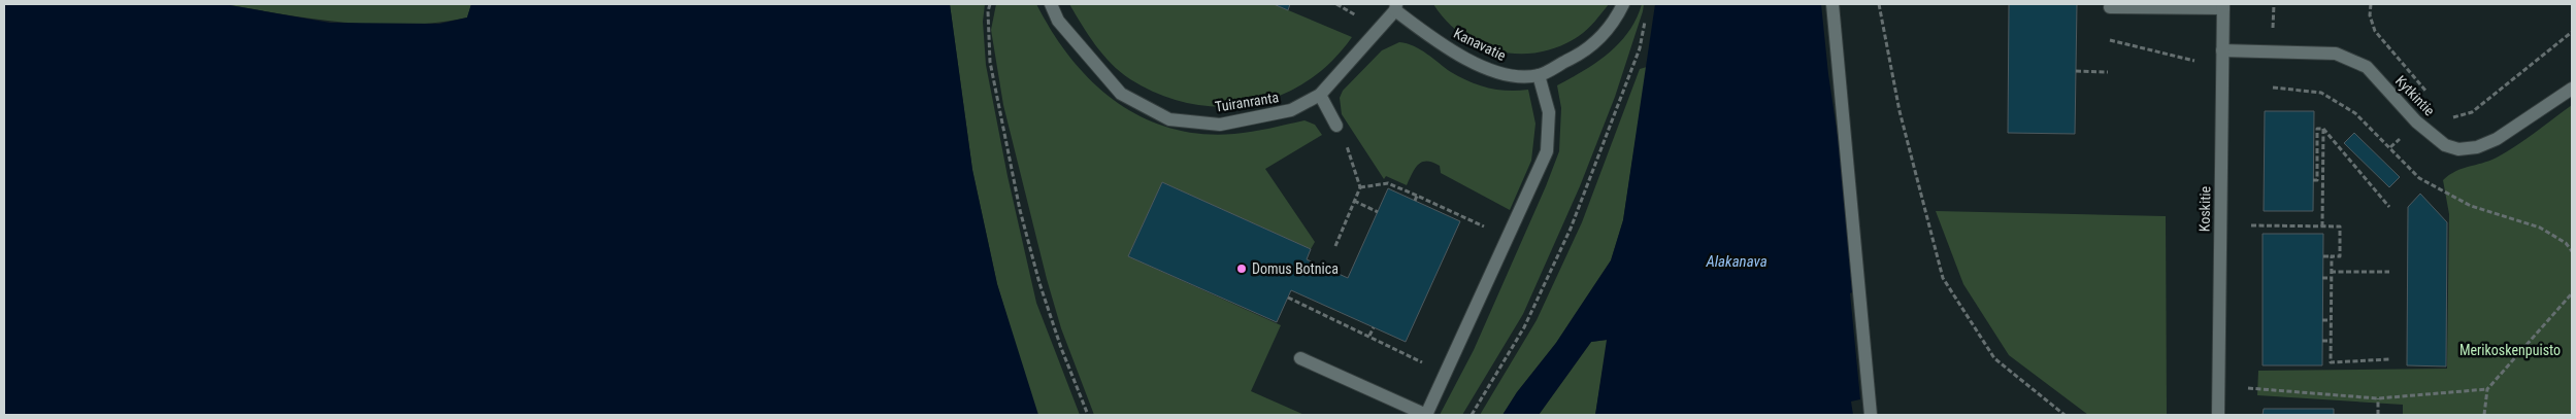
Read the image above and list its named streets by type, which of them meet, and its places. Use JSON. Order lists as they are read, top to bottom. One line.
{"streets":{"street":["Kanavatie","Kytkintie","Tuiranranta","Koskitie"]},"crossings":[["Kanavatie","Tuiranranta"],["Kytkintie","Koskitie"]],"water":["Alakanava"],"parks":["Merikoskenpuisto"],"places":["Domus Botnica"]}
